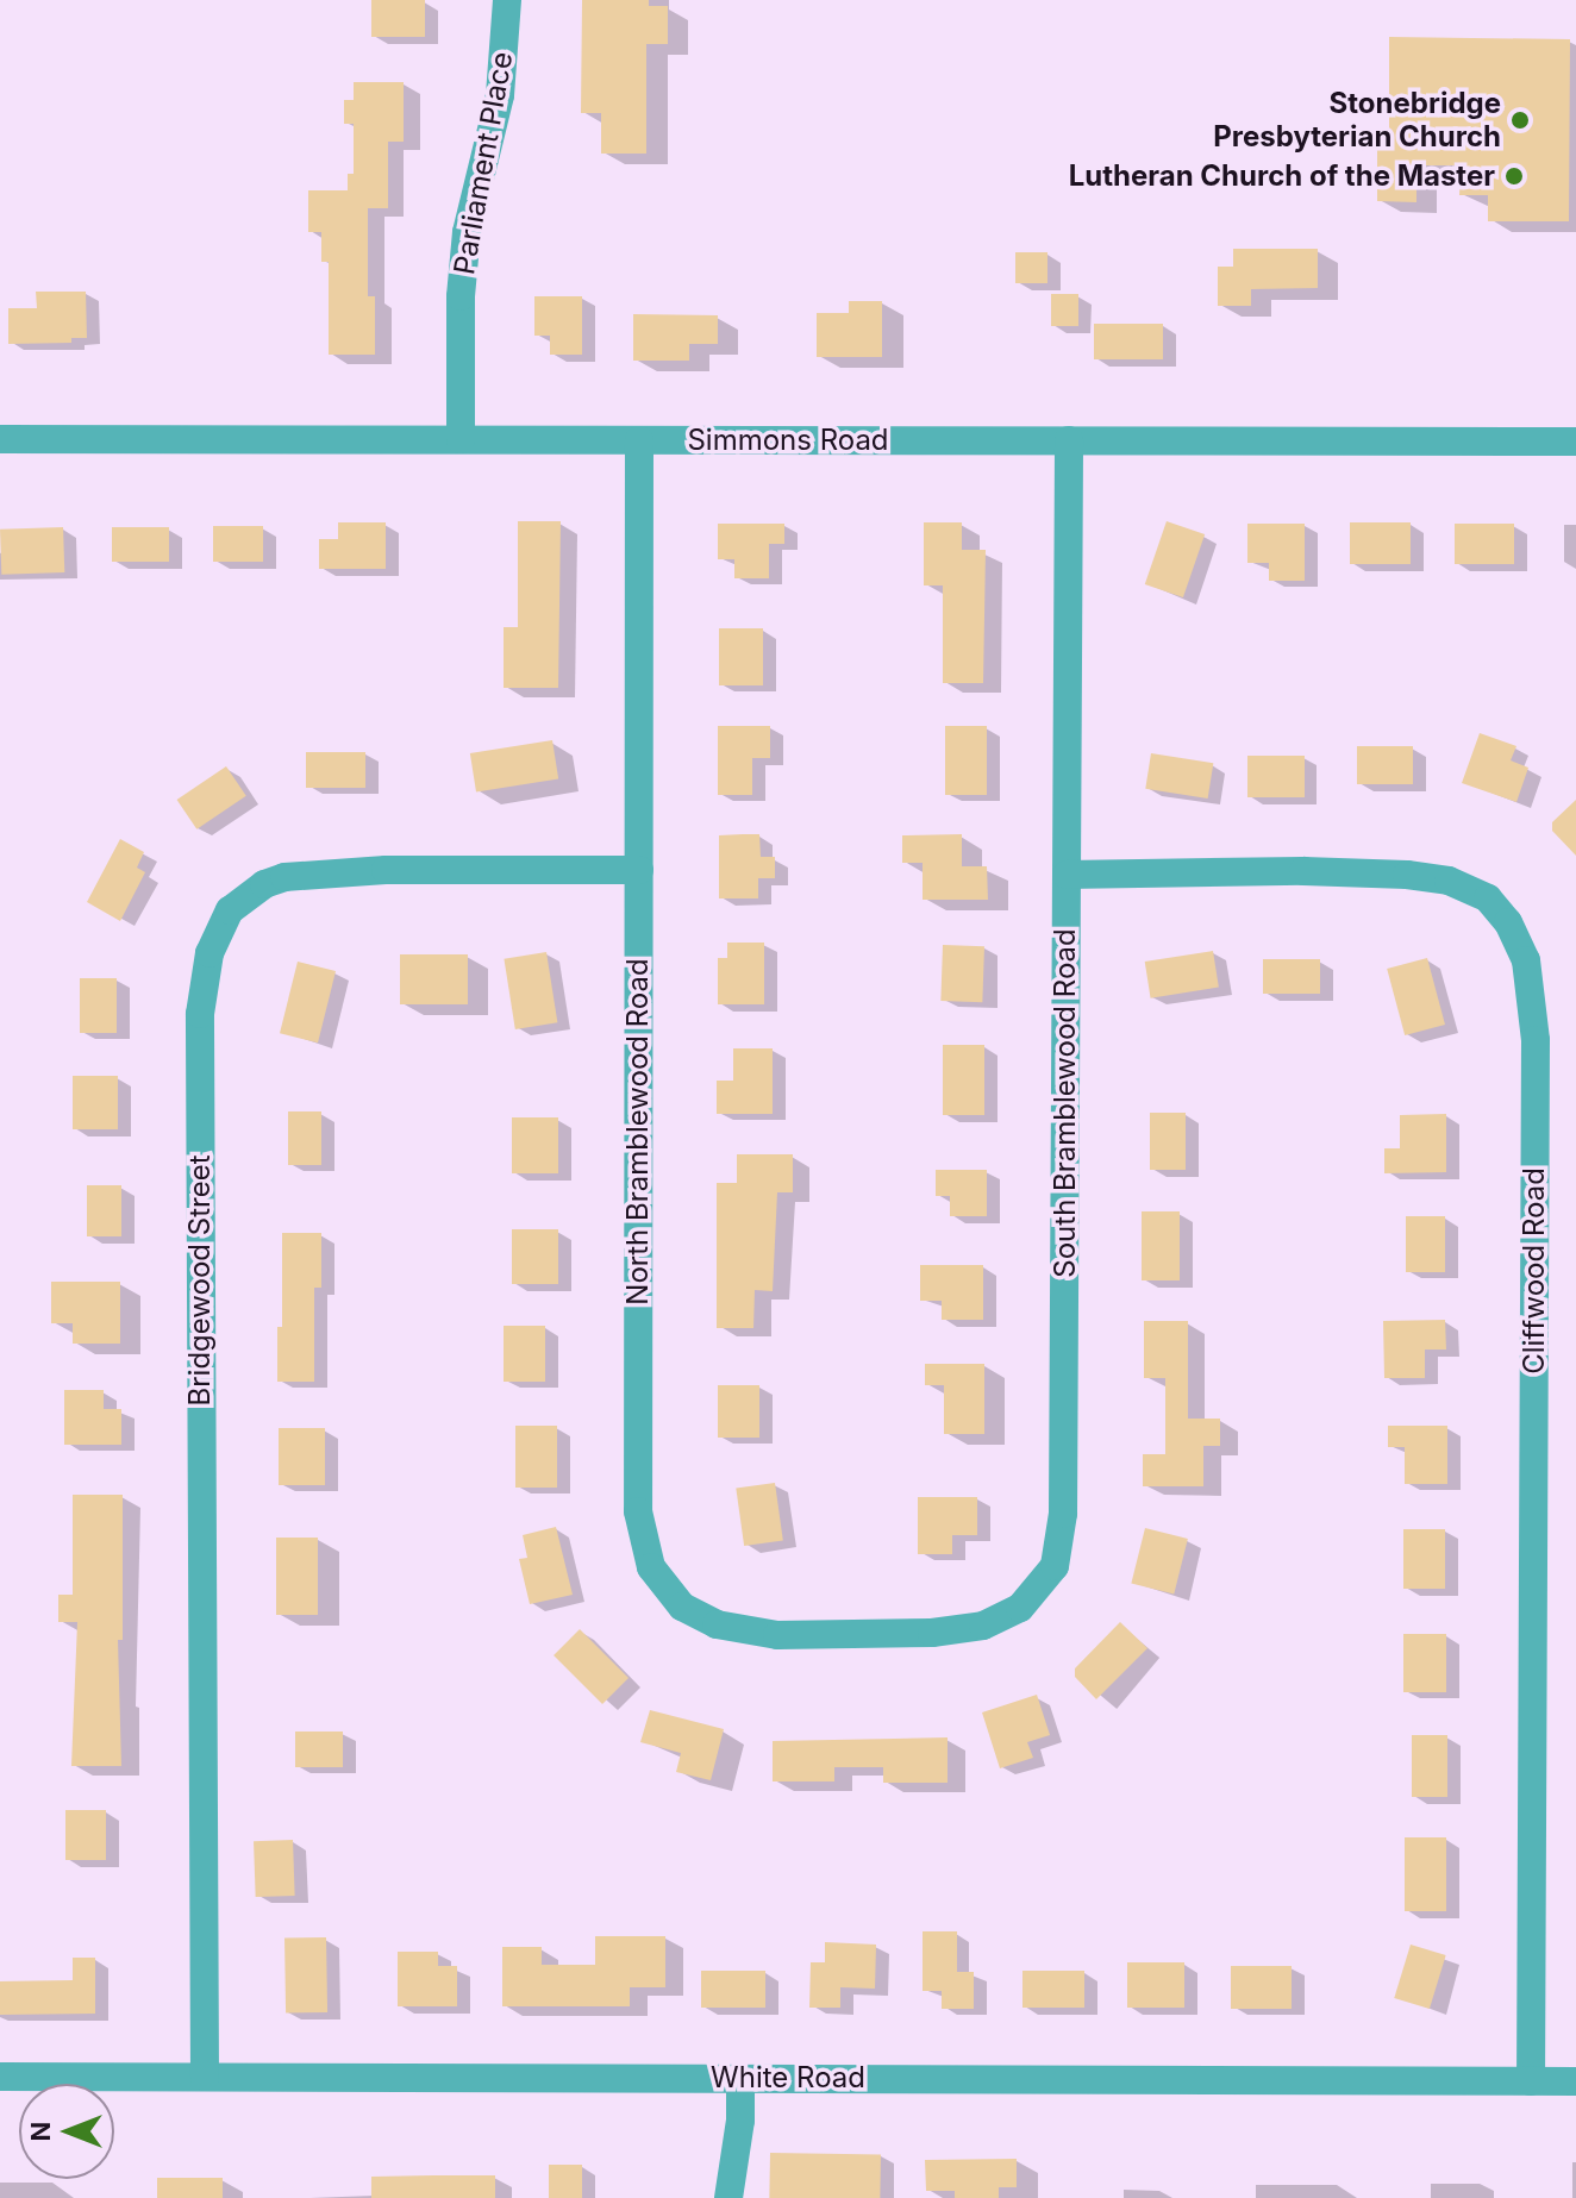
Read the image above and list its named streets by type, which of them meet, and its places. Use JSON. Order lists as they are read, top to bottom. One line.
{"streets":{"street":["Parliament Place","Simmons Road","South Bramblewood Road","North Bramblewood Road","Cliffwood Road","Bridgewood Street","White Road"]},"crossings":[["Parliament Place","Simmons Road"],["Simmons Road","South Bramblewood Road"],["Simmons Road","North Bramblewood Road"],["South Bramblewood Road","North Bramblewood Road"],["South Bramblewood Road","Cliffwood Road"],["North Bramblewood Road","Bridgewood Street"],["Cliffwood Road","White Road"],["Bridgewood Street","White Road"]],"places":["Stonebridge Presbyterian Church","Lutheran Church of the Master"],"north":"left"}
